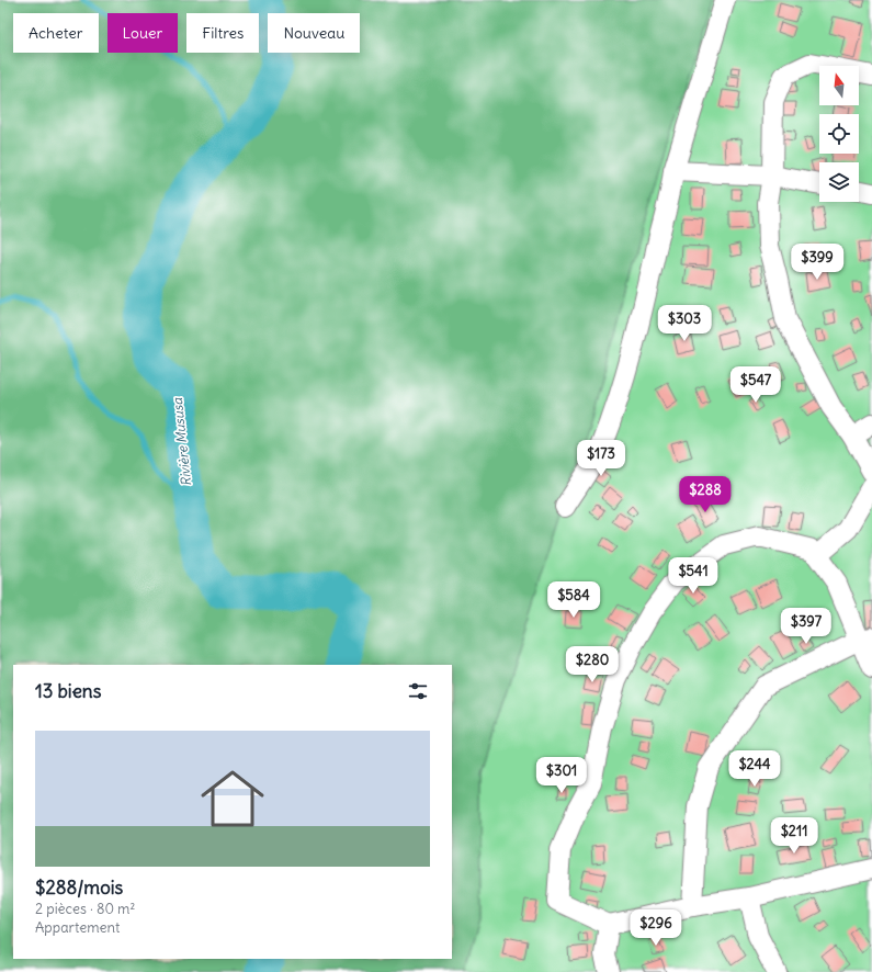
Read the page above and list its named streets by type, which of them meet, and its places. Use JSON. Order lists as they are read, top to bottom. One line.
{"water":["Rivière Mususa"],"north":"top","page":{"chip":["Acheter","Louer","Filtres","Nouveau"],"price":["$399","$303","$547","$173","$288","$541","$584","$397","$280","$244","$301","$211","$296"],"heading":"13 biens","list":[{"name":"$288/mois","note":"2 pièces · 80 m² · Appartement"}]}}
